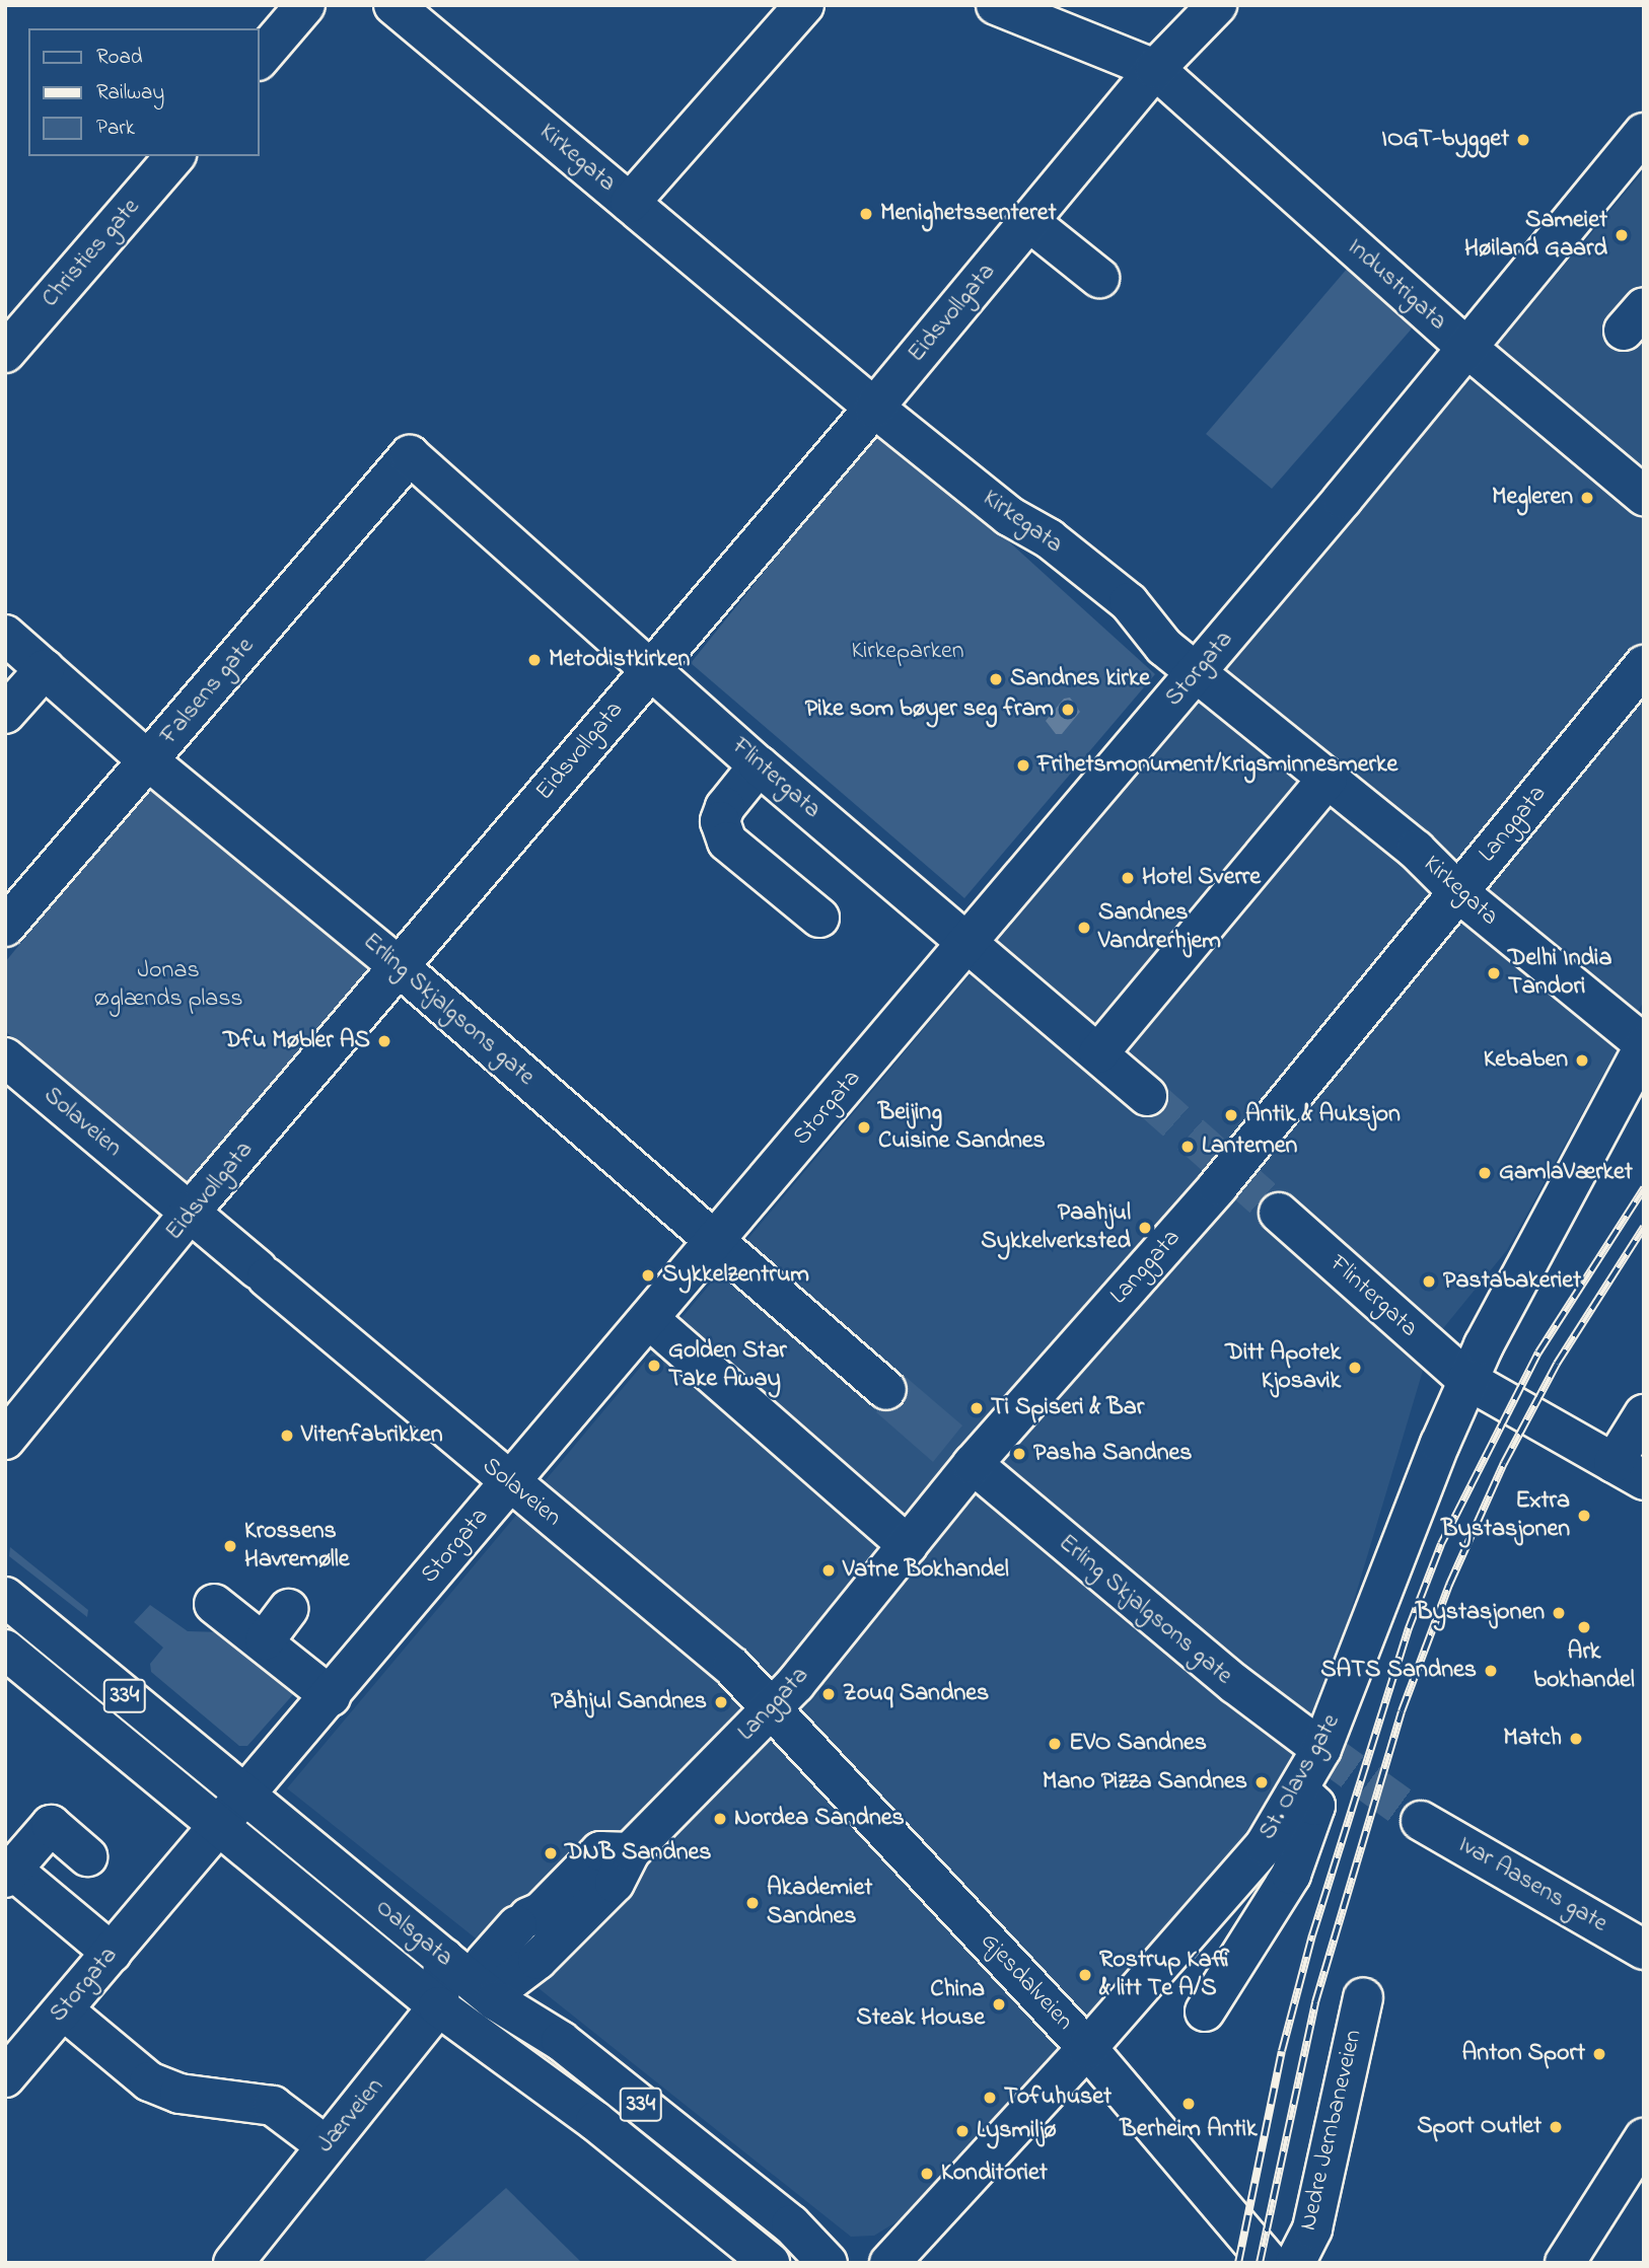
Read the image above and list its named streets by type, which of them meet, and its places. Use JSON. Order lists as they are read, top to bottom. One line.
{"streets":{"street":["Kirkegata","Christies gate","Industrigata","Eidsvollgata","Storgata","Falsens gate","Flintergata","Langgata","Erling Skjalgsons gate","Solaveien","334","St. Olavs gate","Ivar Aasens gate","Oalsgata","Gjesdalveien","Jærveien","Nedre Jernbaneveien"]},"crossings":[["Kirkegata","Eidsvollgata"],["Kirkegata","Storgata"],["Kirkegata","Langgata"],["Kirkegata","St. Olavs gate"],["Industrigata","Eidsvollgata"],["Industrigata","Storgata"],["Eidsvollgata","Flintergata"],["Eidsvollgata","Erling Skjalgsons gate"],["Eidsvollgata","Solaveien"],["Storgata","Flintergata"],["Storgata","Erling Skjalgsons gate"],["Storgata","Solaveien"],["Storgata","Oalsgata"],["Falsens gate","Flintergata"],["Falsens gate","Erling Skjalgsons gate"],["Flintergata","St. Olavs gate"],["Langgata","Erling Skjalgsons gate"],["Langgata","Solaveien"],["Langgata","Gjesdalveien"],["Erling Skjalgsons gate","St. Olavs gate"],["Solaveien","Gjesdalveien"],["St. Olavs gate","Gjesdalveien"],["Oalsgata","Jærveien"]],"parks":["Kirkeparken","Jonas Øglænds plass"],"places":["IOGT-bygget","Menighetssenteret","Sameiet Høiland Gaard","Megleren","Metodistkirken","Sandnes kirke","Pike som bøyer seg fram","Frihetsmonument/Krigsminnesmerke","Hotel Sverre","Sandnes Vandrerhjem","Delhi India Tandori","Dfu Møbler AS","Kebaben","Antik & Auksjon","Beijing Cuisine Sandnes","Lanternen","GamlaVærket","Paahjul Sykkelverksted","Sykkelzentrum","Pastabakeriet","Golden Star Take Away","Ditt Apotek Kjosavik","Ti Spiseri & Bar","Vitenfabrikken","Pasha Sandnes","Extra Bystasjonen","Krossens Havremølle","Vatne Bokhandel","Bystasjonen","Ark bokhandel","SATS Sandnes","Zouq Sandnes","Påhjul Sandnes","Match","EVO Sandnes","Mano Pizza Sandnes","Nordea Sandnes","DNB Sandnes","Akademiet Sandnes","Rostrup Kaffi & litt Te A/S","China Steak House","Anton Sport","Tofuhuset","Berheim Antik","Sport Outlet","Lysmiljø","Konditoriet"],"legend":["Road","Railway","Park"]}
